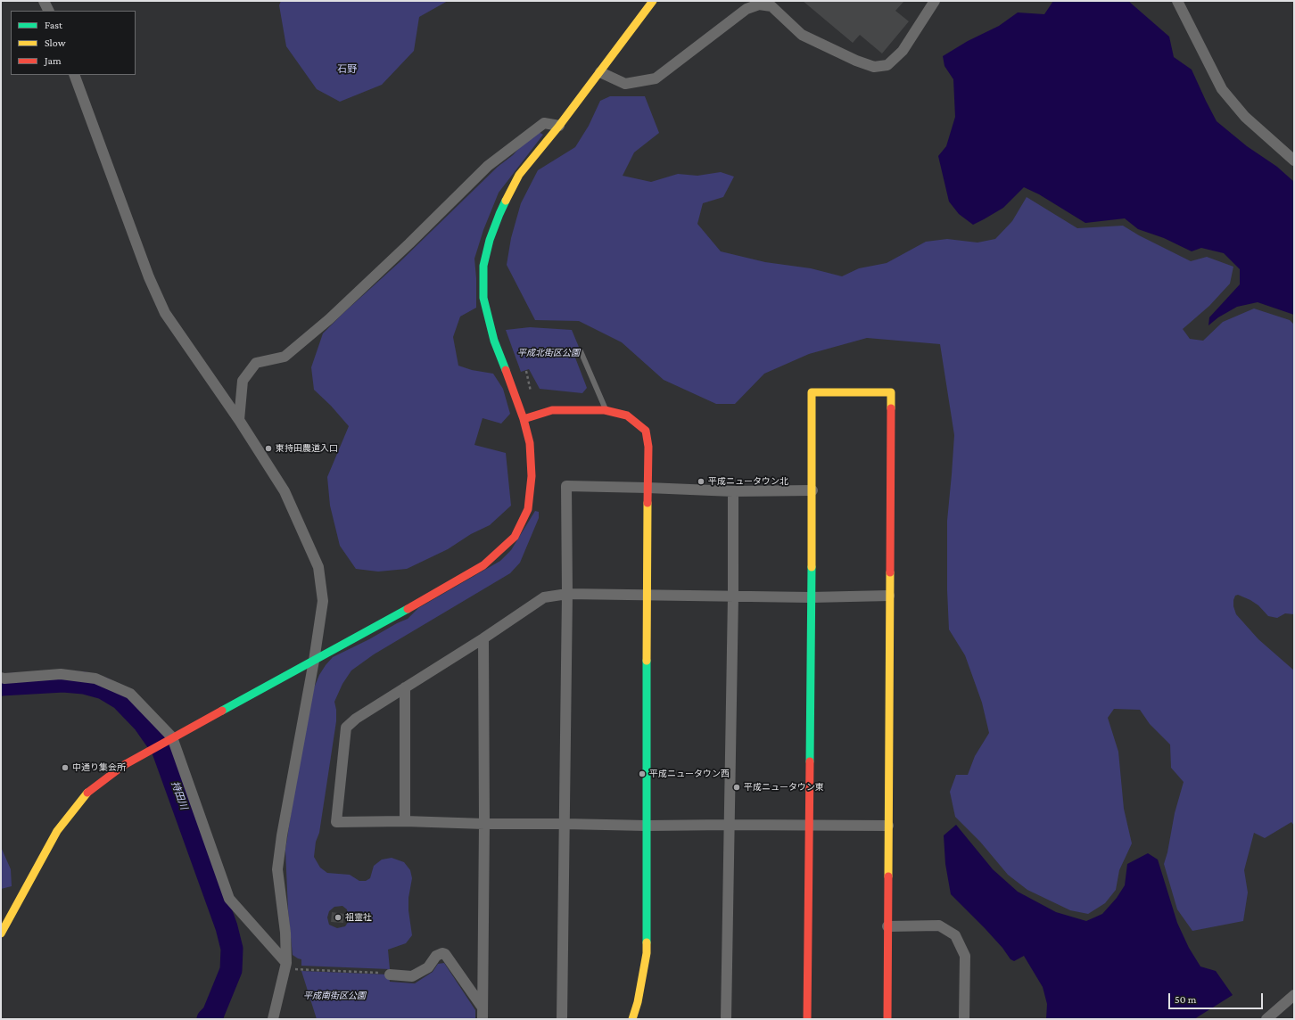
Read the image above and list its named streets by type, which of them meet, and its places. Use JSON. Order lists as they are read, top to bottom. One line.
{"districts":["石野"],"water":["持田川"],"parks":["平成北街区公園","平成南街区公園"],"places":["東持田農道入口","平成ニュータウン北","中通り集会所","平成ニュータウン西","平成ニュータウン東","祖霊社"],"legend":["Fast","Slow","Jam"],"scale_bar":"50 m"}
